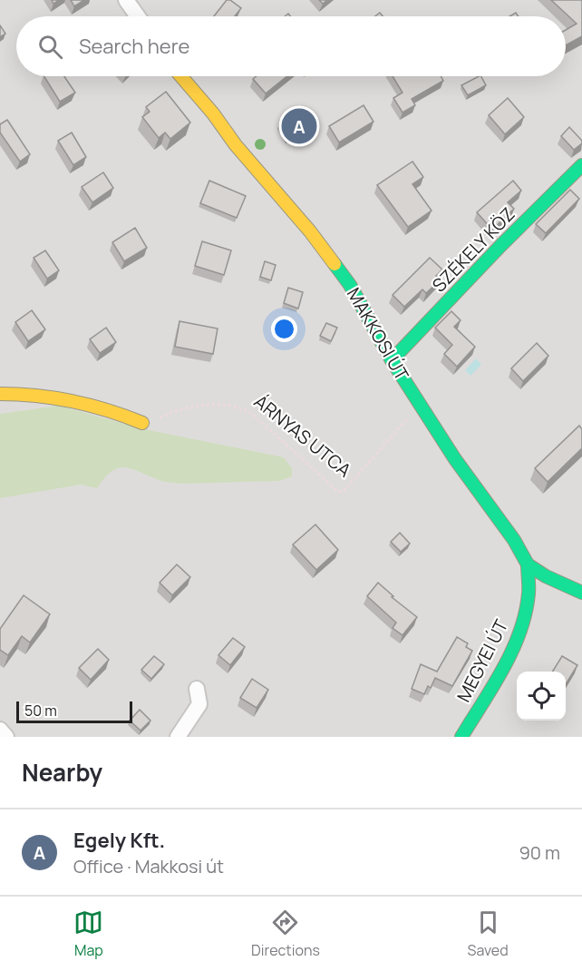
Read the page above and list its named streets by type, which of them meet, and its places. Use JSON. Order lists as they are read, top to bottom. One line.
{"streets":{"street":["SZÉKELY KÖZ","MAKKOSI ÚT","MEGYEI ÚT"],"path":["ÁRNYAS UTCA"]},"crossings":[["SZÉKELY KÖZ","MAKKOSI ÚT"],["MAKKOSI ÚT","ÁRNYAS UTCA"],["MAKKOSI ÚT","MEGYEI ÚT"]],"scale_bar":"50 m","page":{"search":"Search here","pins":"A","scale":"50 m","heading":"Nearby","list":[{"mark":"A","name":"Egely Kft.","note":"Office · Makkosi út","value":"90 m"}],"nav":["Map","Directions","Saved"]}}
